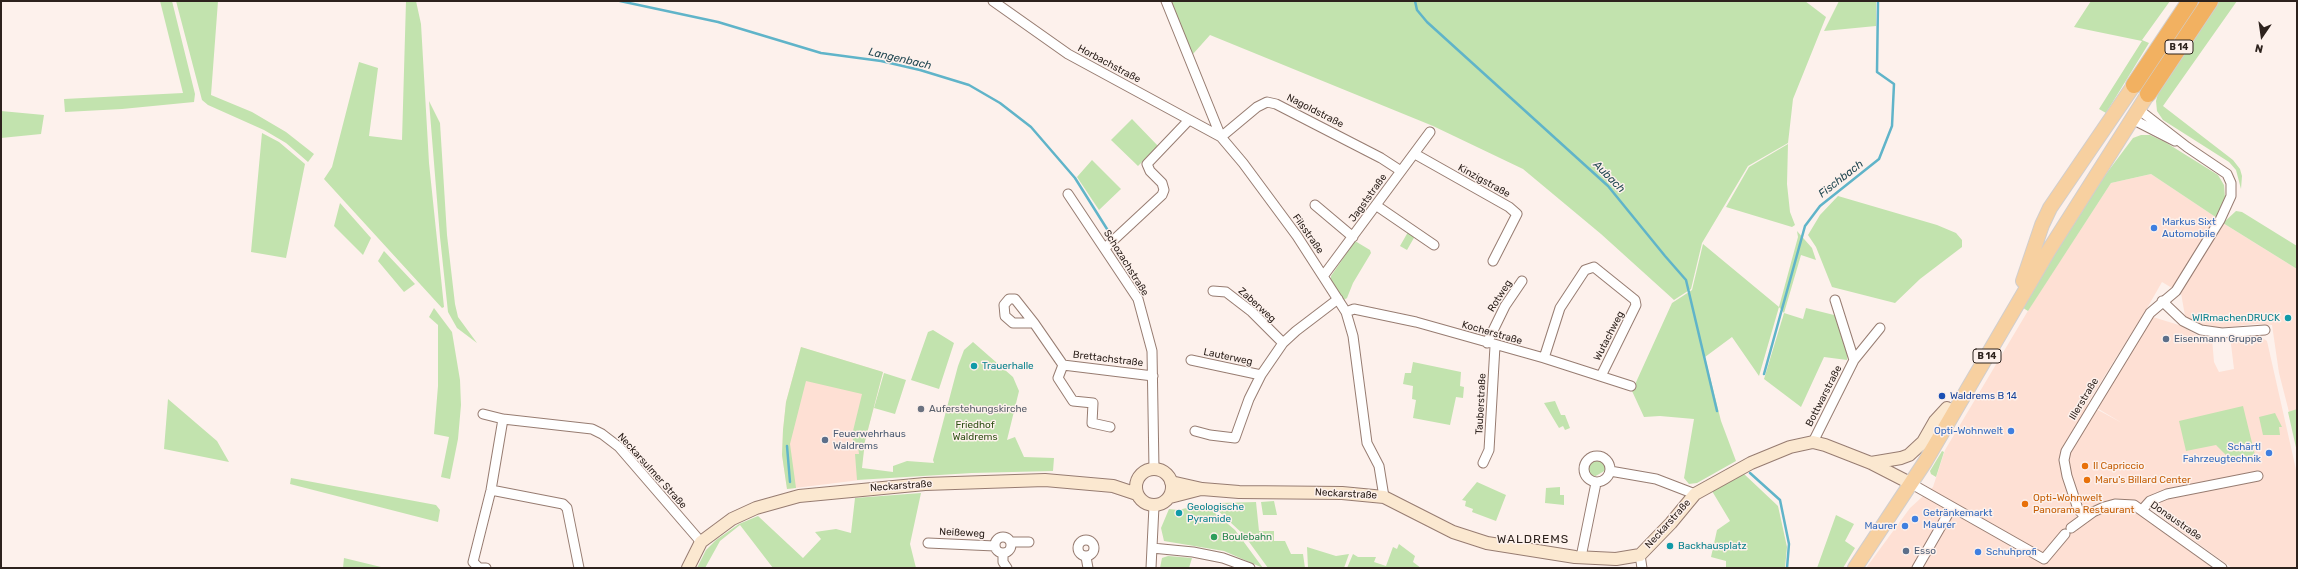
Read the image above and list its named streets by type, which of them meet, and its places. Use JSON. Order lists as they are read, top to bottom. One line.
{"streets":{"highway":["B 14"],"street":["Horbachstraße","Nagoldstraße","Kinzigstraße","Jagststraße","Filsstraße","Schozachstraße","Rotweg","Zaberweg","Kocherstraße","Wutachweg","Lauterweg","Brettachstraße","Bottwarstraße","Illerstraße","Tauberstraße","Neckarsulmer Straße","Neckarstraße","Donaustraße","Neißeweg"]},"crossings":[["B 14","Illerstraße"],["B 14","Neckarstraße"],["B 14","Donaustraße"],["Horbachstraße","Nagoldstraße"],["Horbachstraße","Filsstraße"],["Nagoldstraße","Jagststraße"],["Nagoldstraße","Filsstraße"],["Kinzigstraße","Jagststraße"],["Jagststraße","Filsstraße"],["Filsstraße","Kocherstraße"],["Filsstraße","Neckarstraße"],["Schozachstraße","Brettachstraße"],["Schozachstraße","Neckarstraße"],["Rotweg","Kocherstraße"],["Rotweg","Tauberstraße"],["Kocherstraße","Wutachweg"],["Kocherstraße","Tauberstraße"],["Bottwarstraße","Neckarstraße"],["Illerstraße","Donaustraße"],["Neckarsulmer Straße","Neckarstraße"],["Neckarstraße","Donaustraße"]],"districts":["WALDREMS"],"water":["Langenbach","Aubach","Fischbach"],"parks":["Friedhof Waldrems"],"places":["Markus Sixt Automobile","WIRmachenDRUCK","Eisenmann Gruppe","Trauerhalle","Waldrems B 14","Auferstehungskirche","Opti-Wohnwelt","Feuerwehrhaus Waldrems","Schärtl Fahrzeugtechnik","Il Capriccio","Maru's Billard Center","Opti-Wohnwelt Panorama Restaurant","Geologische Pyramide","Getränkemarkt Maurer","Maurer","Boulebahn","Backhausplatz","Esso","Schuhprofi"],"north":"bottom"}
